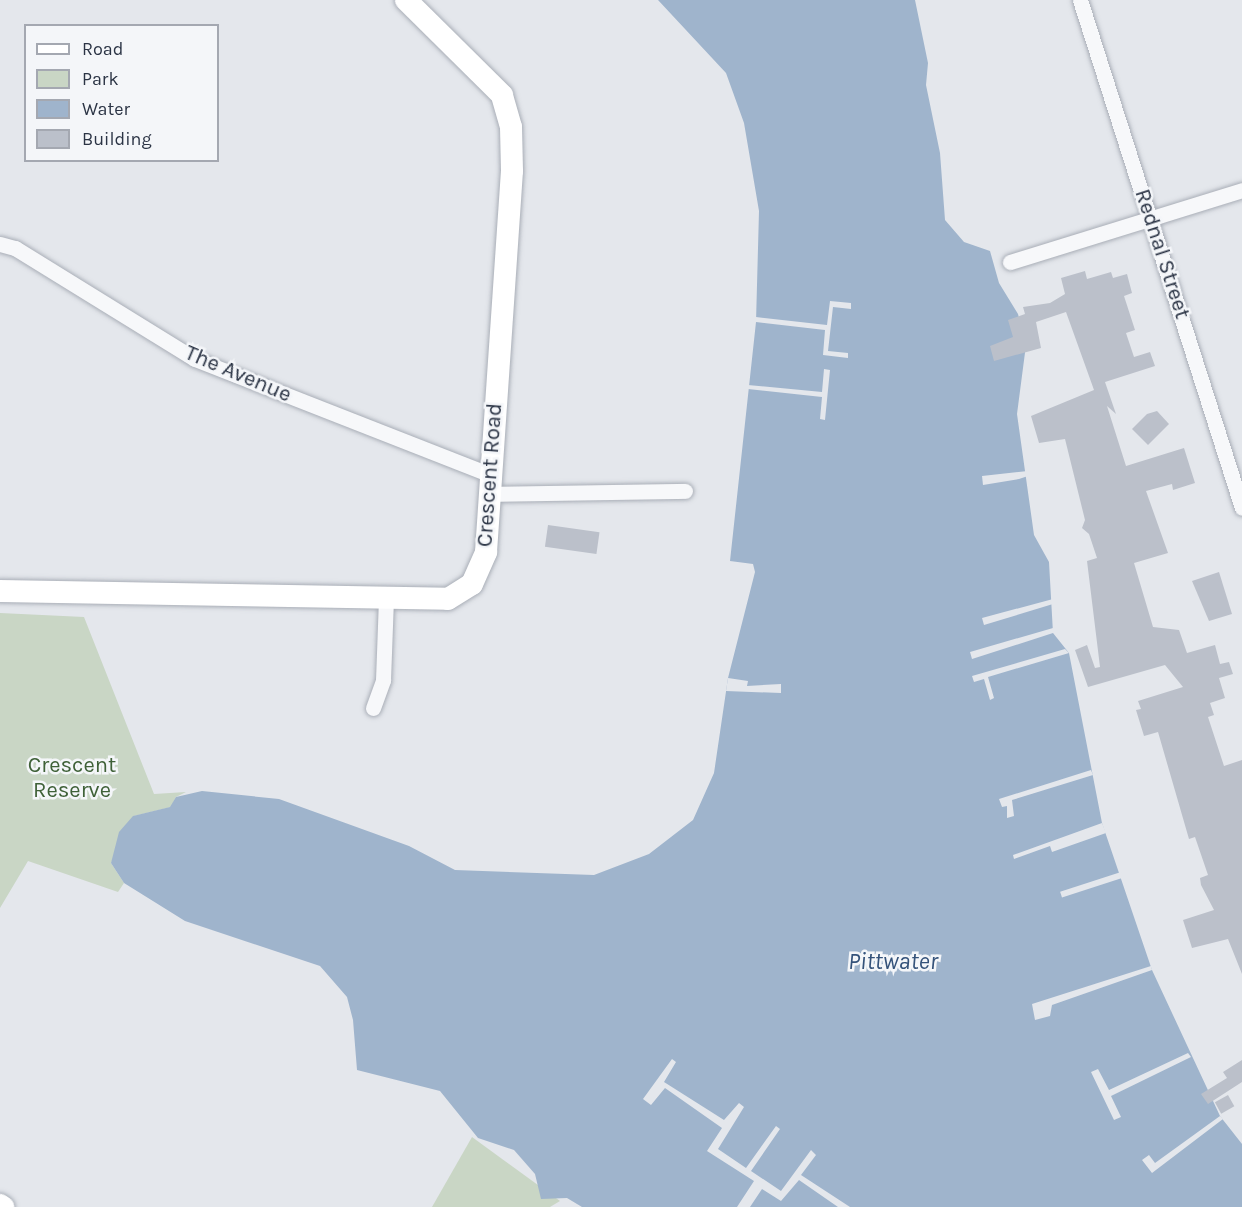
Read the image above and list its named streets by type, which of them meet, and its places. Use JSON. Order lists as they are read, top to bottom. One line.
{"streets":{"street":["Rednal Street","The Avenue","Crescent Road"]},"crossings":[["The Avenue","Crescent Road"]],"water":["Pittwater"],"parks":["Crescent Reserve"],"legend":["Road","Park","Water","Building"]}
